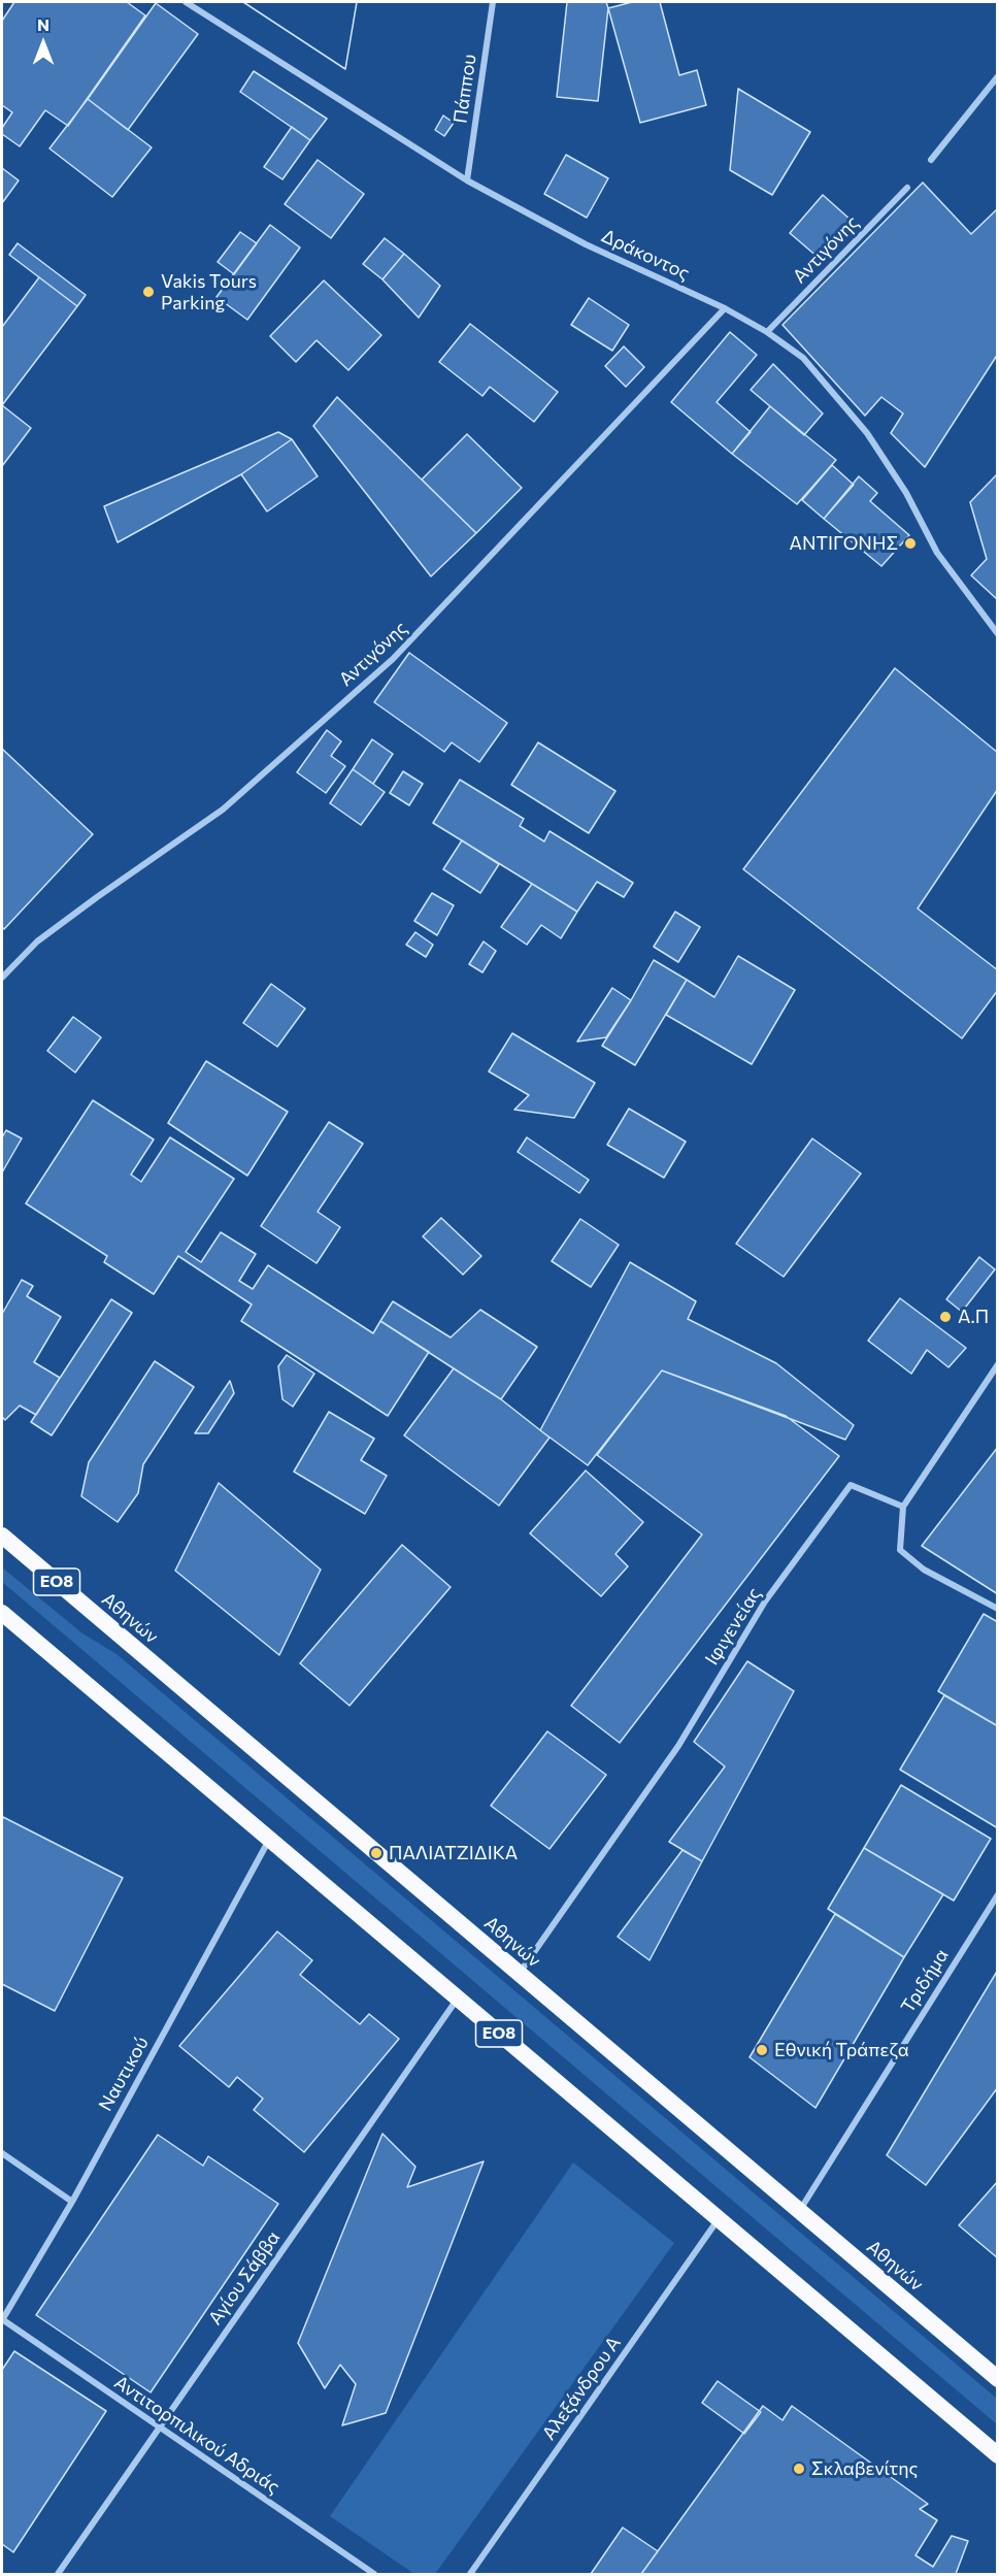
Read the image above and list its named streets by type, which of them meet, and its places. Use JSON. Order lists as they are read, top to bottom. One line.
{"streets":{"highway":["ΕΟ8","Αθηνών"],"street":["Πάππου","Αντιγόνης","Δράκοντος","Ιφιγενείας","Τριδήμα","Ναυτικού","Αγίου Σάββα","Αλεξάνδρου Α","Αντιτορπιλικού Αδριάς"]},"crossings":[["Πάππου","Δράκοντος"],["Αντιγόνης","Δράκοντος"],["ΕΟ8","Ναυτικού"],["ΕΟ8","Αγίου Σάββα"],["ΕΟ8","Αλεξάνδρου Α"],["Αθηνών","Ιφιγενείας"],["Αθηνών","Τριδήμα"],["Ναυτικού","Αντιτορπιλικού Αδριάς"],["Αγίου Σάββα","Αντιτορπιλικού Αδριάς"]],"places":["Vakis Tours Parking","ΑΝΤΙΓΟΝΗΣ","Α.Π","ΠΑΛΙΑΤΖΙΔΙΚΑ","Εθνική Τράπεζα","Σκλαβενίτης"],"north":"top"}
